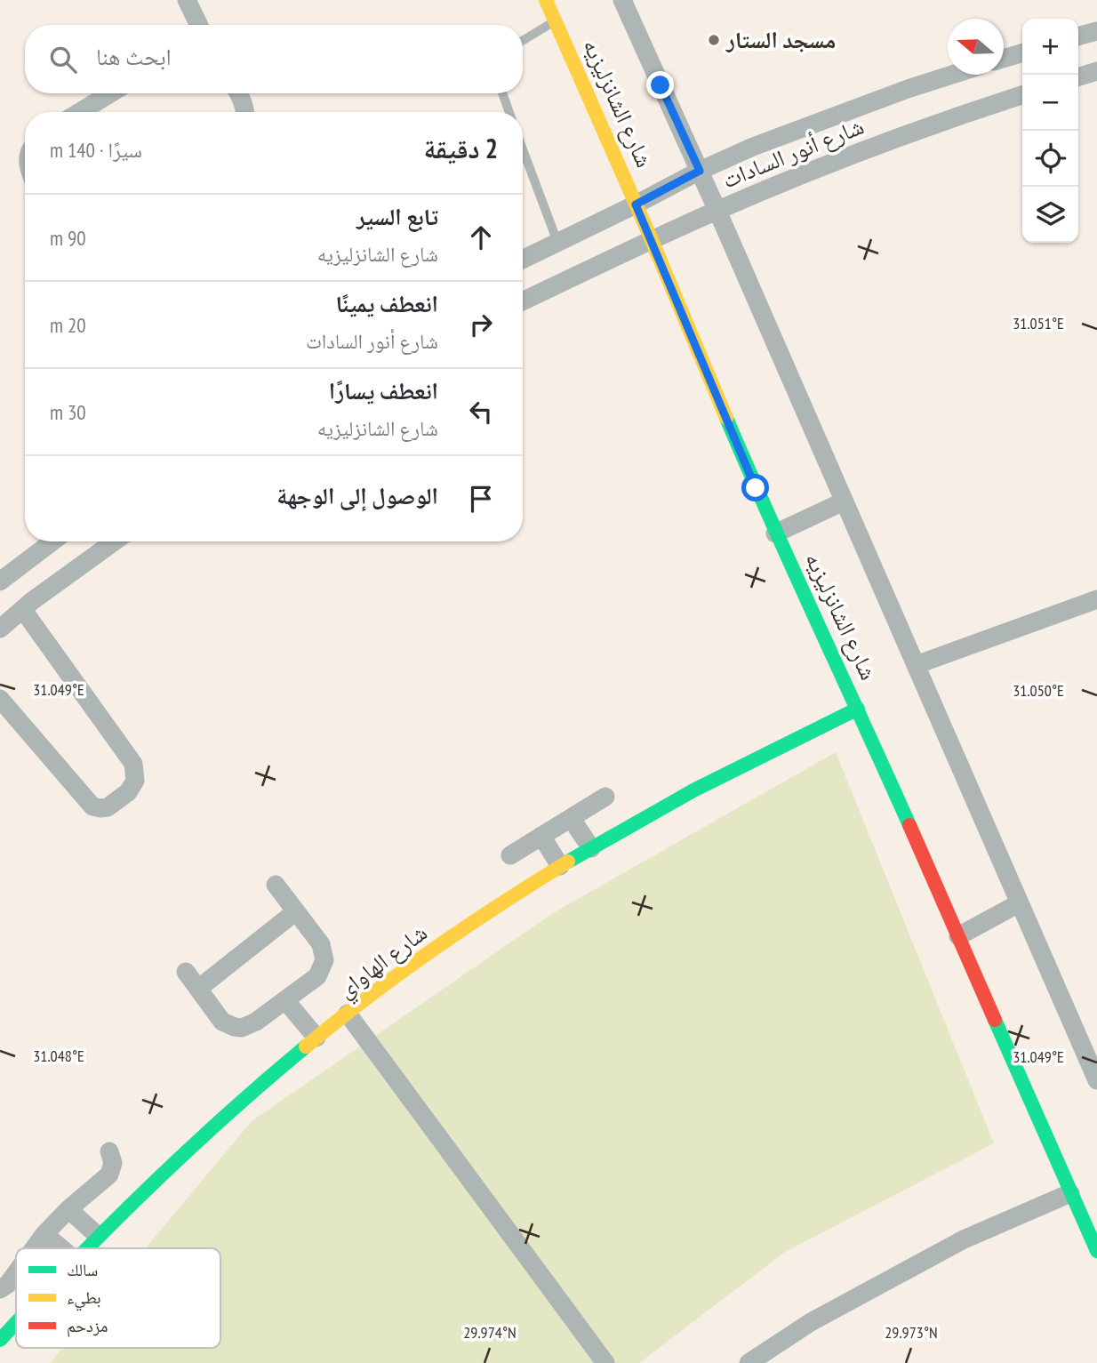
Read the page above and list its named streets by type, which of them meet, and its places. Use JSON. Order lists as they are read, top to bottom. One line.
{"streets":{"street":["شارع الشانزليزيه","شارع أنور السادات","شارع الهاواي"]},"crossings":[["شارع الشانزليزيه","شارع أنور السادات"],["شارع الشانزليزيه","شارع الهاواي"]],"places":["مسجد الستار"],"legend":["سالك","بطيء","مزدحم"],"north":"left","page":{"map_buttons":["+","−"],"search":"ابحث هنا","heading":["2 دقيقة","سيرًا · 140 m"],"list":[["تابع السير","شارع الشانزليزيه","90 m"],["انعطف يمينًا","شارع أنور السادات","20 m"],["انعطف يسارًا","شارع الشانزليزيه","30 m"],"الوصول إلى الوجهة"]},"coordinates":["31.051°E","31.049°E","31.050°E","31.048°E","29.974°N","29.973°N"]}
